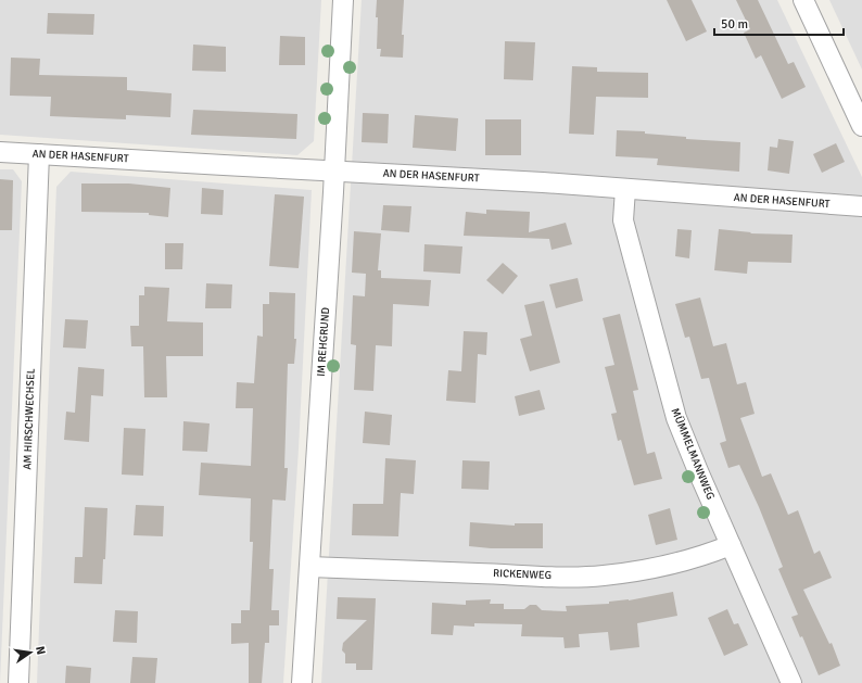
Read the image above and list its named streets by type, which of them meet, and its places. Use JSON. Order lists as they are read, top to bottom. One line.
{"streets":{"street":["AN DER HASENFURT","IM REHGRUND","AM HIRSCHWECHSEL","MÜMMELMANNWEG","RICKENWEG"]},"crossings":[["AN DER HASENFURT","IM REHGRUND"],["AN DER HASENFURT","AM HIRSCHWECHSEL"],["AN DER HASENFURT","MÜMMELMANNWEG"],["IM REHGRUND","RICKENWEG"],["MÜMMELMANNWEG","RICKENWEG"]],"scale_bar":"50 m","north":"right"}
